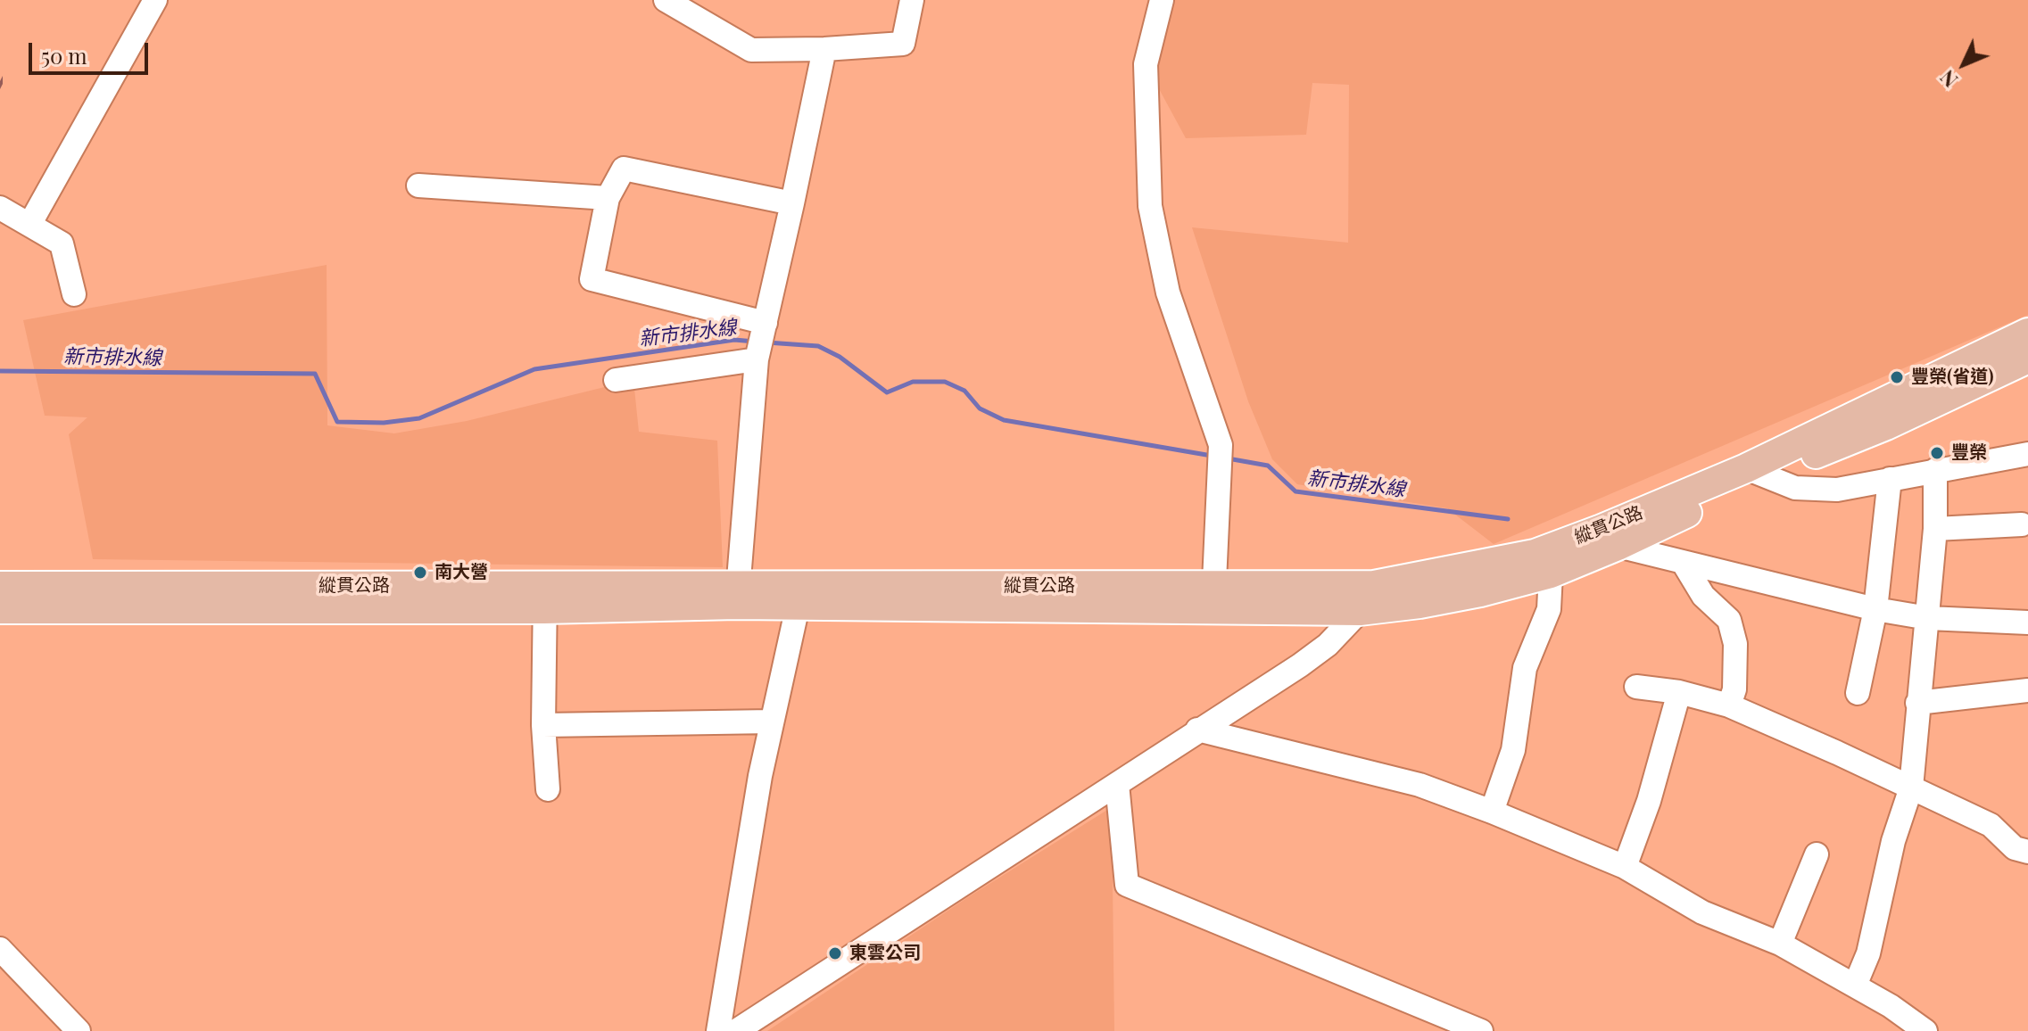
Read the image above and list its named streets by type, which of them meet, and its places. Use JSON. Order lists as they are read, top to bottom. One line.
{"streets":{"main road":["縱貫公路"]},"water":["新市排水線"],"places":["豐榮(省道)","豐榮","南大營","東雲公司"],"scale_bar":"50 m","north":"bottom left"}
